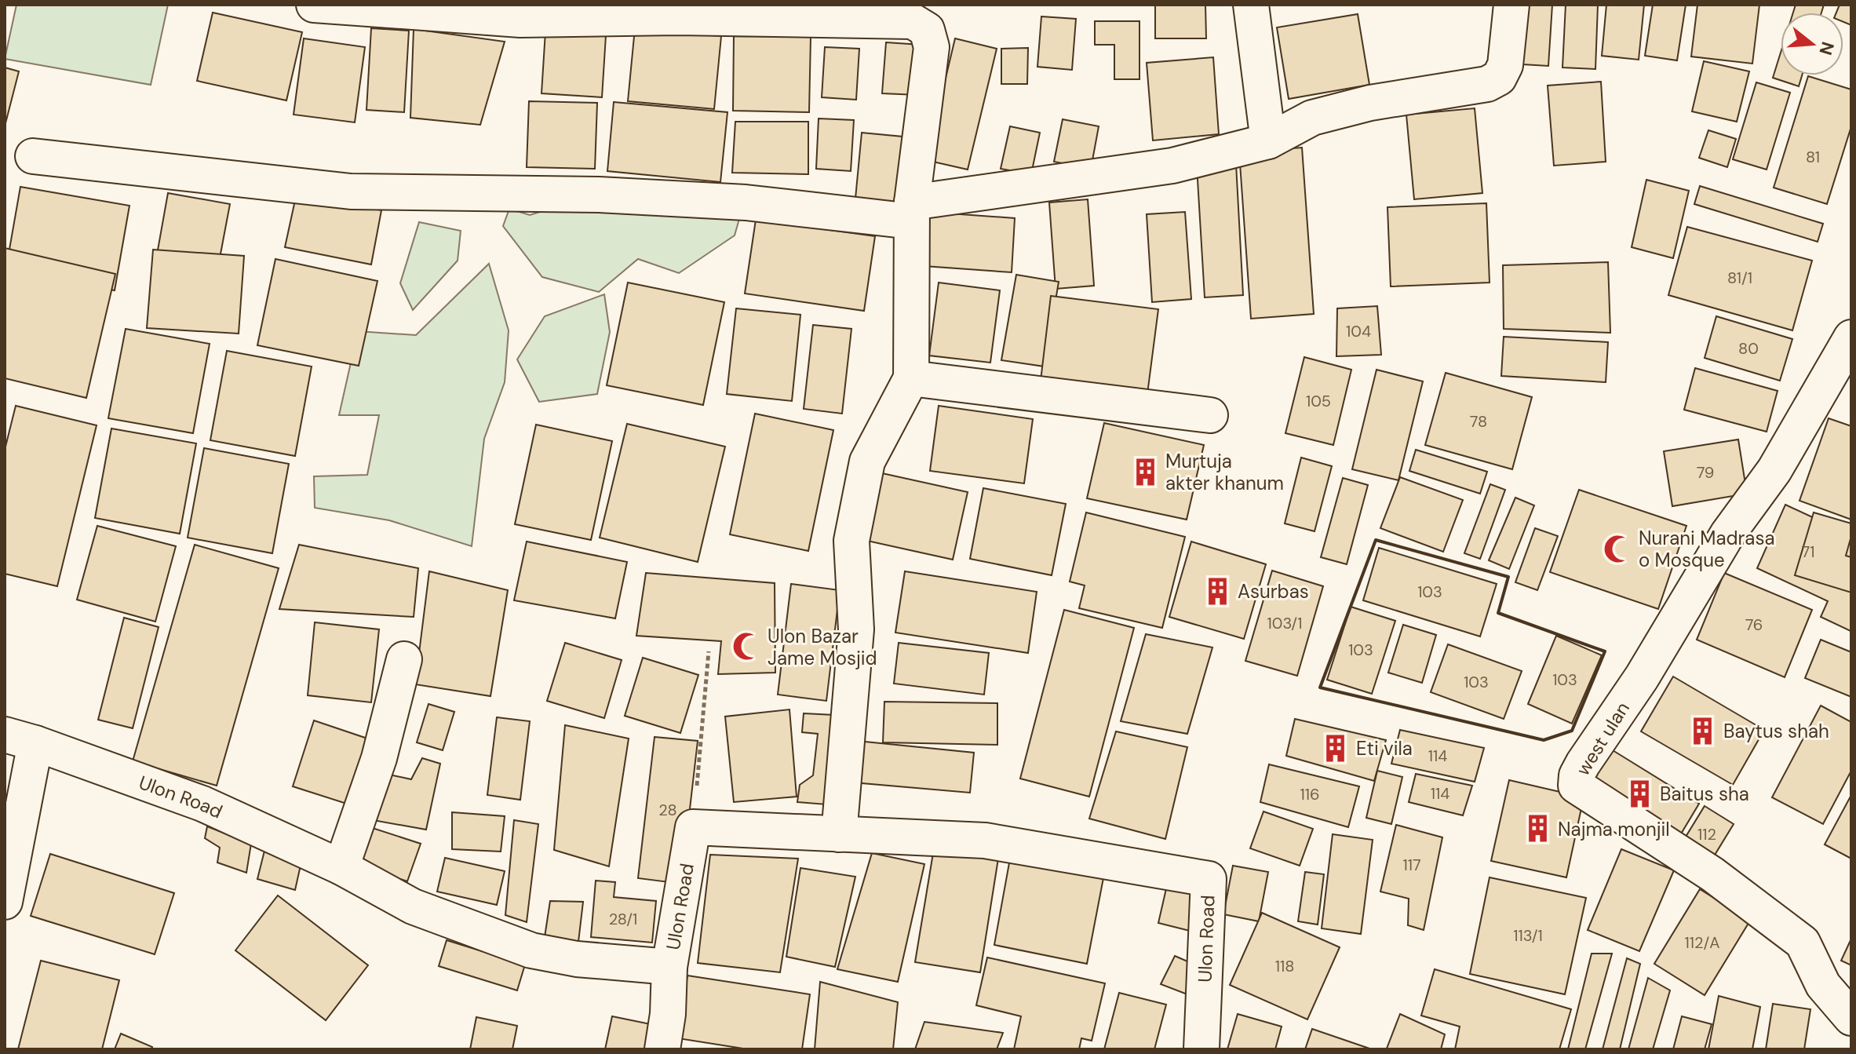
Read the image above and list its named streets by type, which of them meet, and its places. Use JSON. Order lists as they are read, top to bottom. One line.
{"streets":{"street":["west ulan","Ulon Road"]},"places":{"building":["Murtuja akter khanum","Asurbas","Baytus shah","Eti vila","Baitus sha","Najma monjil"],"mosque":["Nurani Madrasa o Mosque","Ulon Bazar Jame Mosjid"]},"house_numbers":["81","81/1","104","80","105","78","79","71","103","103/1","76","103","103","103","114","114","116","28","112","117","28/1","113/1","112/A","118"],"north":"right"}
